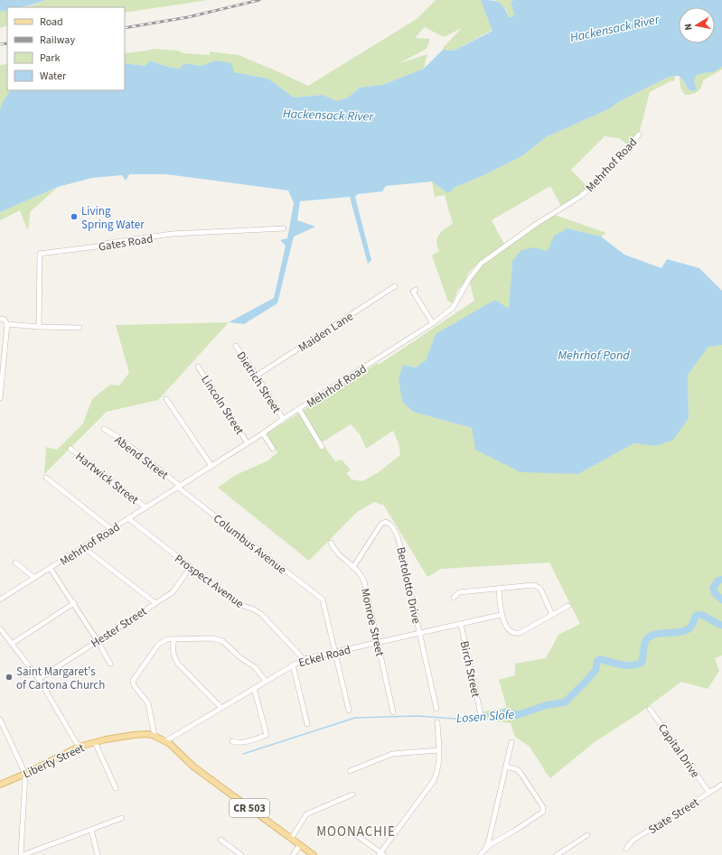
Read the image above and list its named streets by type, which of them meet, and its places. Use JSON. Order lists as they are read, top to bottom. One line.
{"streets":{"main road":["Liberty Street","CR 503"],"street":["Mehrhof Road","Gates Road","Maiden Lane","Dietrich Street","Lincoln Street","Abend Street","Hartwick Street","Columbus Avenue","Prospect Avenue","Bertolotto Drive","Monroe Street","Hester Street","Eckel Road","Birch Street","Capital Drive","State Street"]},"crossings":[["Mehrhof Road","Dietrich Street"],["Mehrhof Road","Lincoln Street"],["Mehrhof Road","Abend Street"],["Mehrhof Road","Hartwick Street"],["Mehrhof Road","Columbus Avenue"],["Mehrhof Road","Prospect Avenue"],["Maiden Lane","Dietrich Street"],["Abend Street","Columbus Avenue"],["Columbus Avenue","Eckel Road"],["Prospect Avenue","Hester Street"],["Prospect Avenue","Eckel Road"],["Bertolotto Drive","Monroe Street"],["Bertolotto Drive","Eckel Road"],["Monroe Street","Eckel Road"],["Eckel Road","Birch Street"],["Eckel Road","Liberty Street"],["Capital Drive","State Street"],["Liberty Street","CR 503"]],"districts":["MOONACHIE"],"water":["Hackensack River","Mehrhof Pond","Losen Slofe"],"places":["Living Spring Water","Saint Margaret's of Cartona Church"],"legend":["Road","Railway","Park","Water"],"north":"left"}
